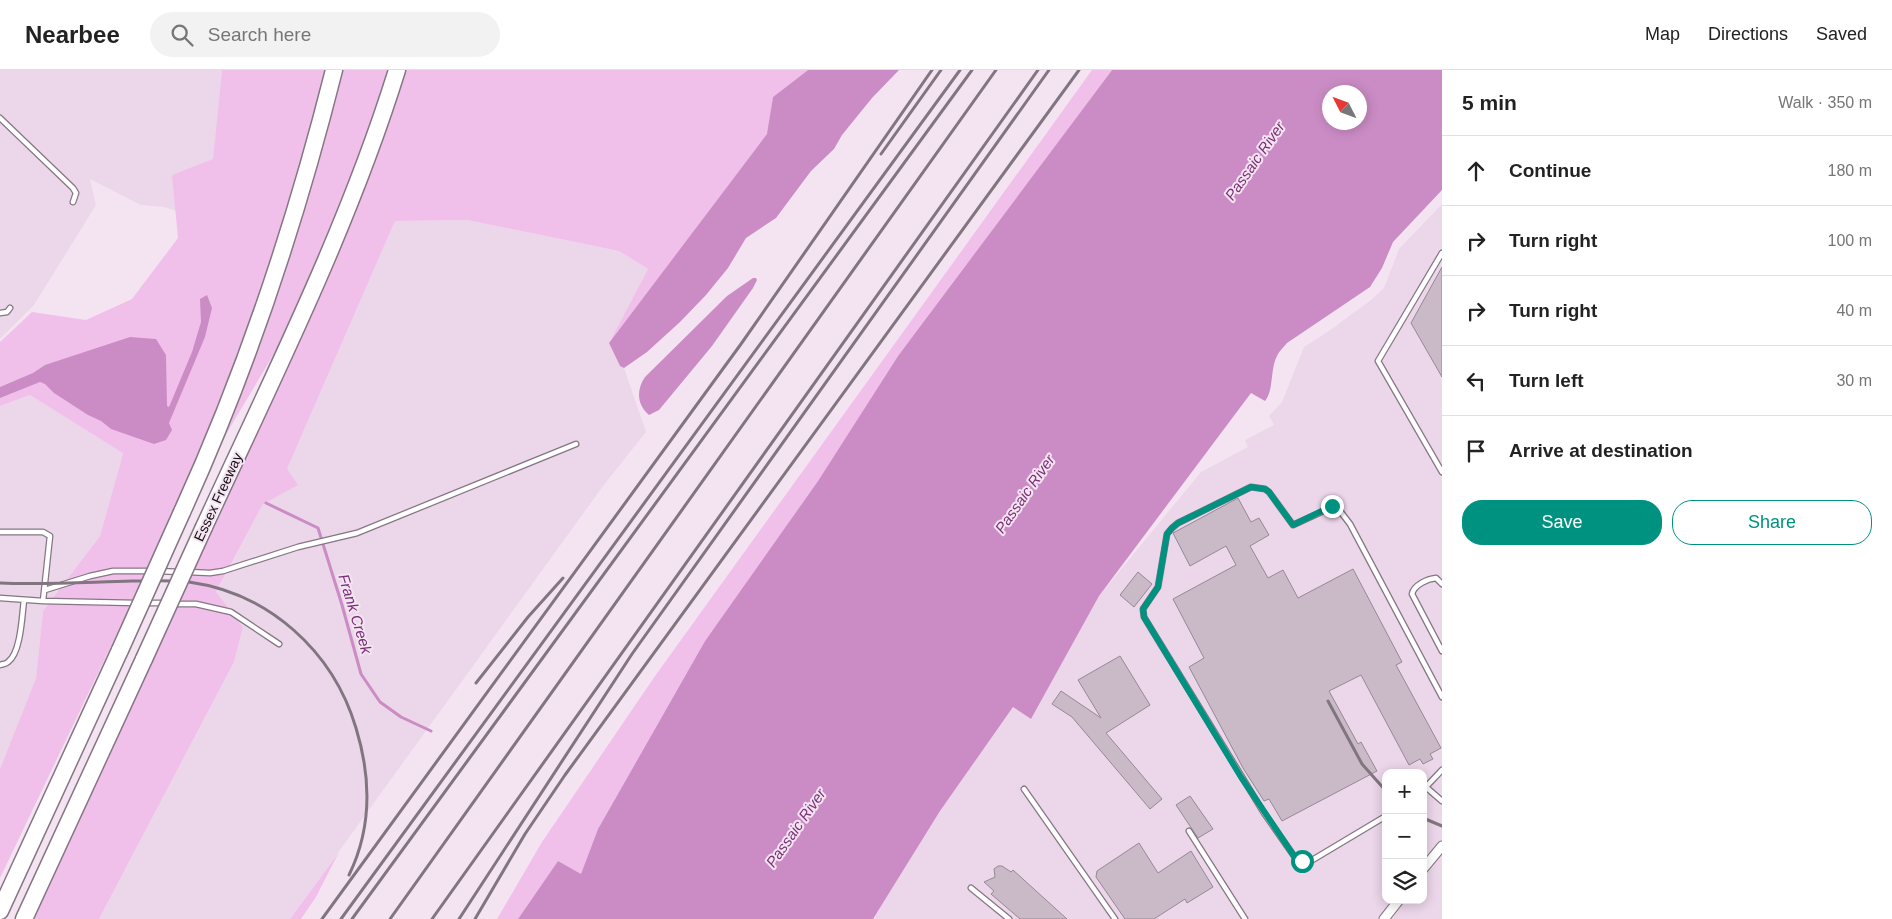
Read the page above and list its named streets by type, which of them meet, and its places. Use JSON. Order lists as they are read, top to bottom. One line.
{"streets":{"highway":["Essex Freeway"]},"water":["Passaic River","Frank Creek"],"north":"top left","page":{"header":"Nearbee","search":"Search here","nav":["Map","Directions","Saved"],"heading":["5 min","Walk · 350 m"],"list":[["Continue","180 m"],["Turn right","100 m"],["Turn right","40 m"],["Turn left","30 m"],"Arrive at destination"],"buttons":["Save","Share"],"map_buttons":["+","−"]}}
